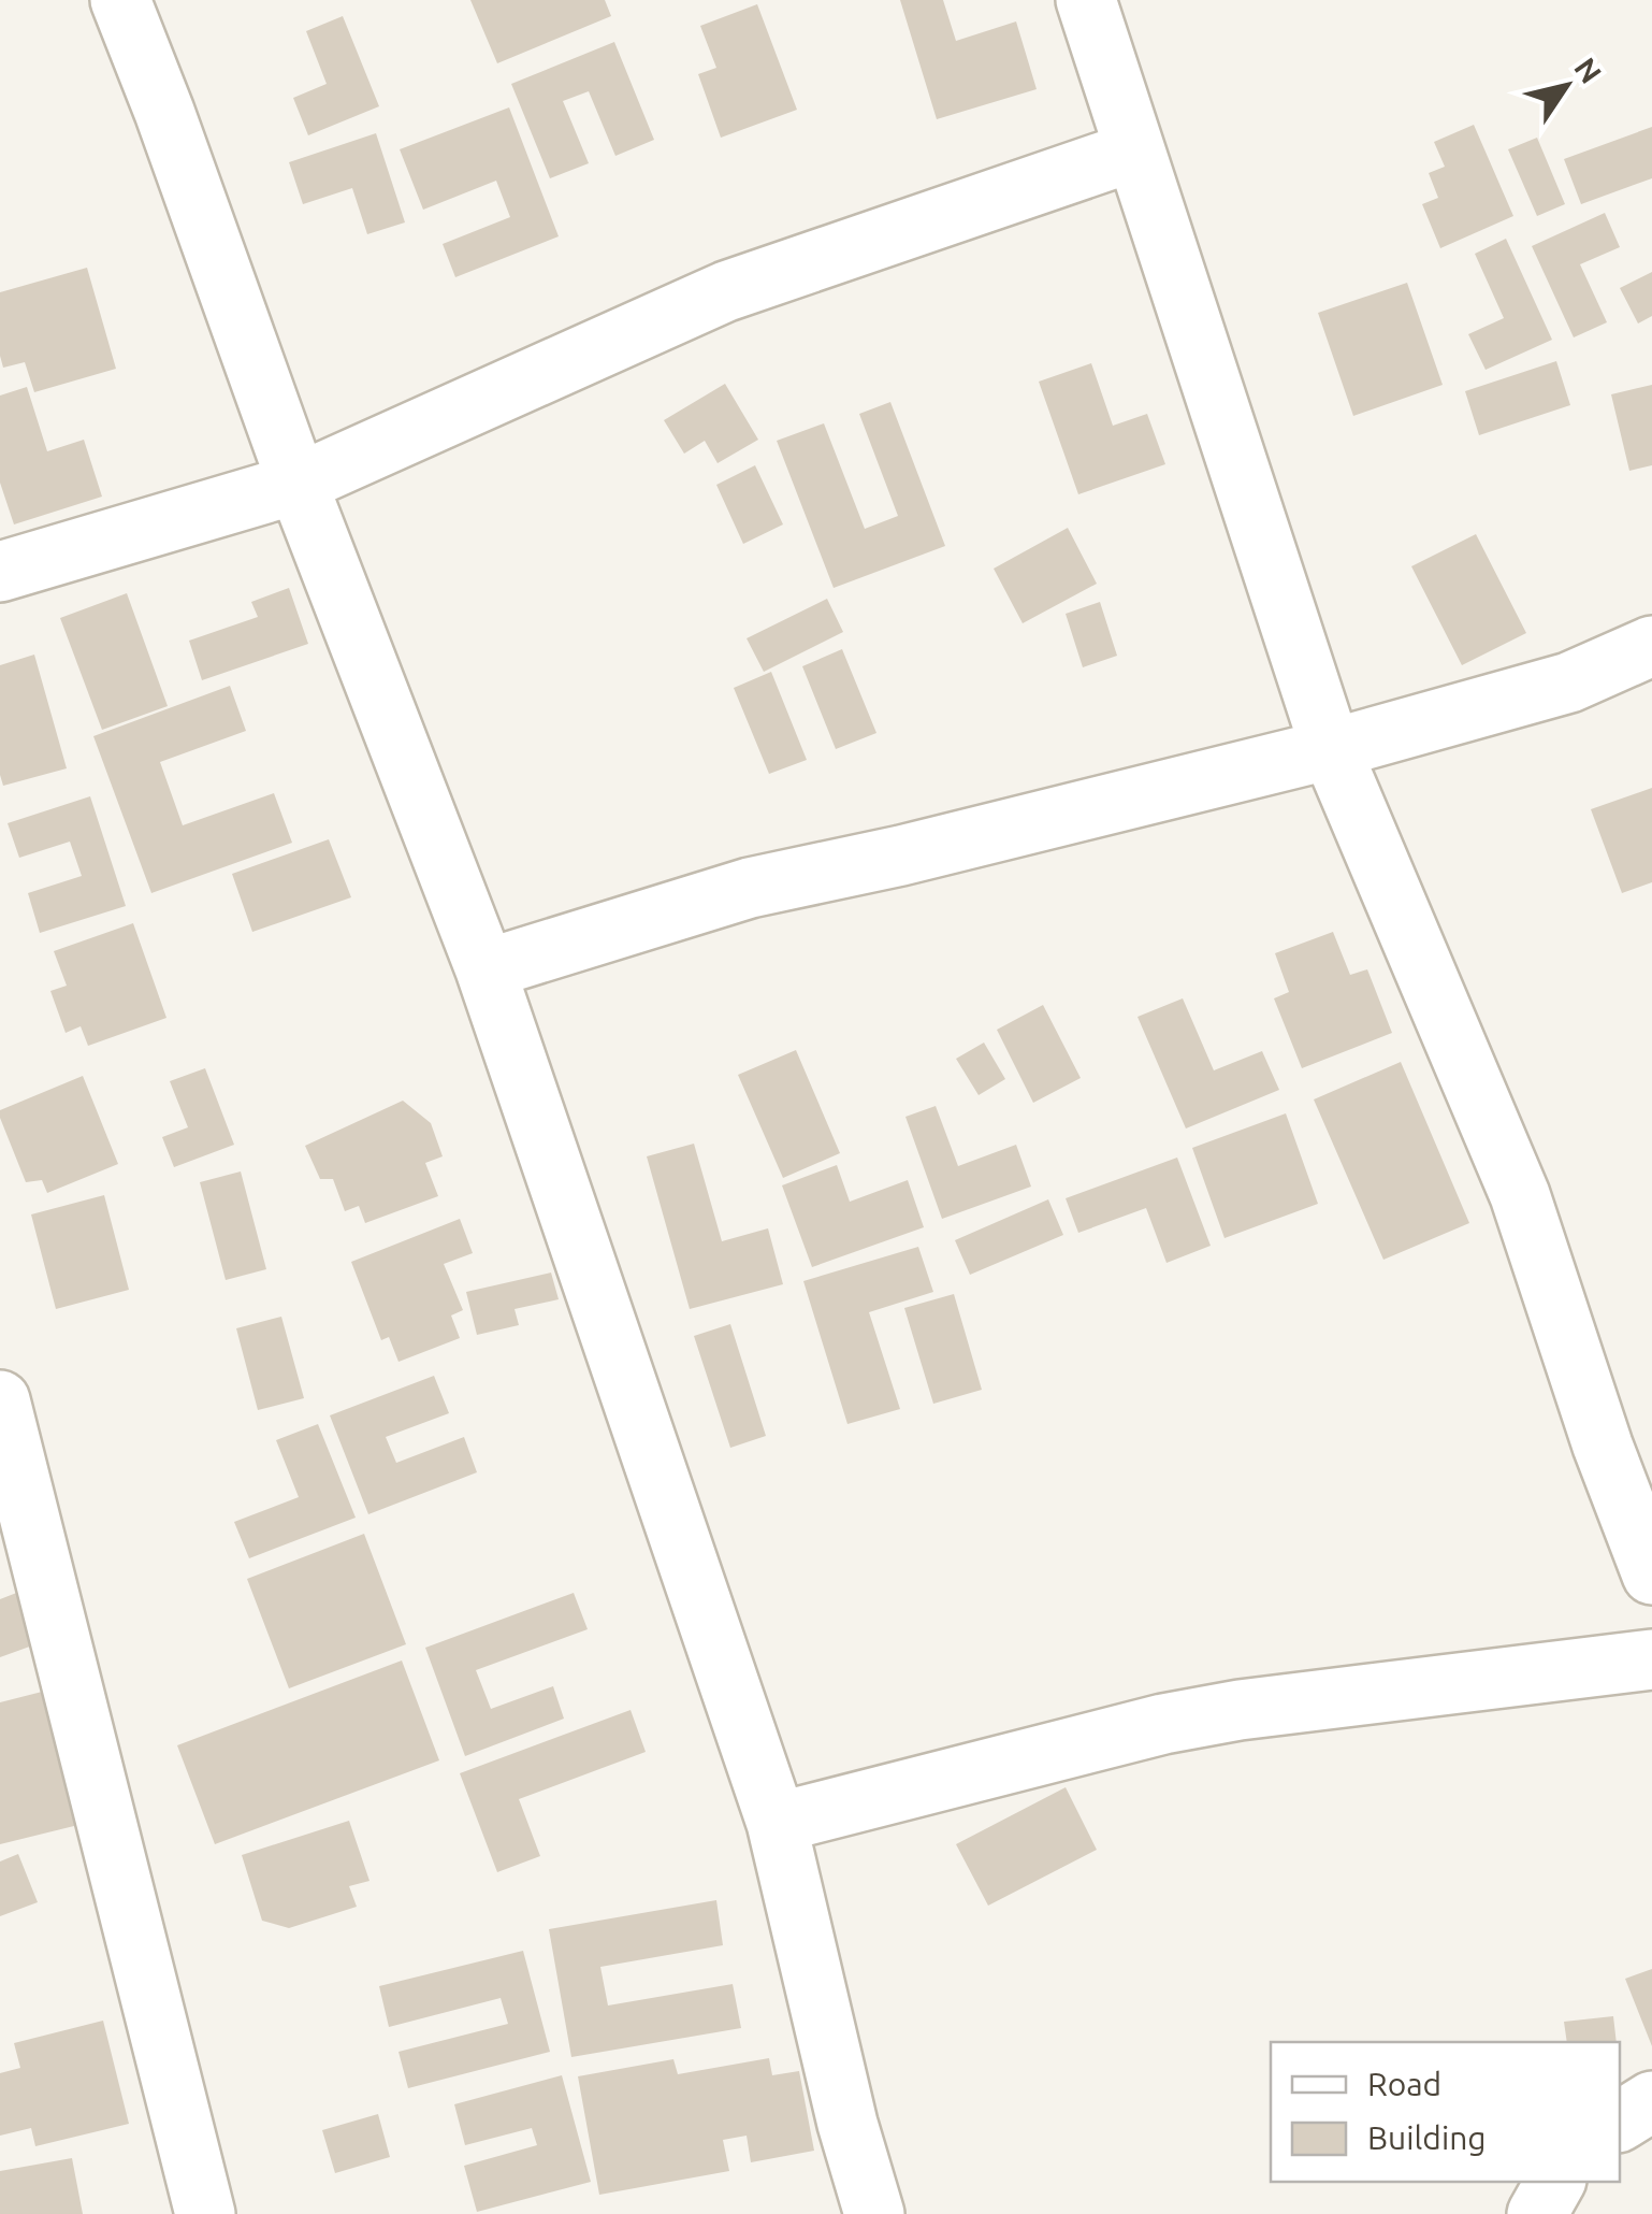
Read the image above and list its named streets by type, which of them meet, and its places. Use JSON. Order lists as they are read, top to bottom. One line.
{"legend":["Road","Building"],"north":"top right"}
